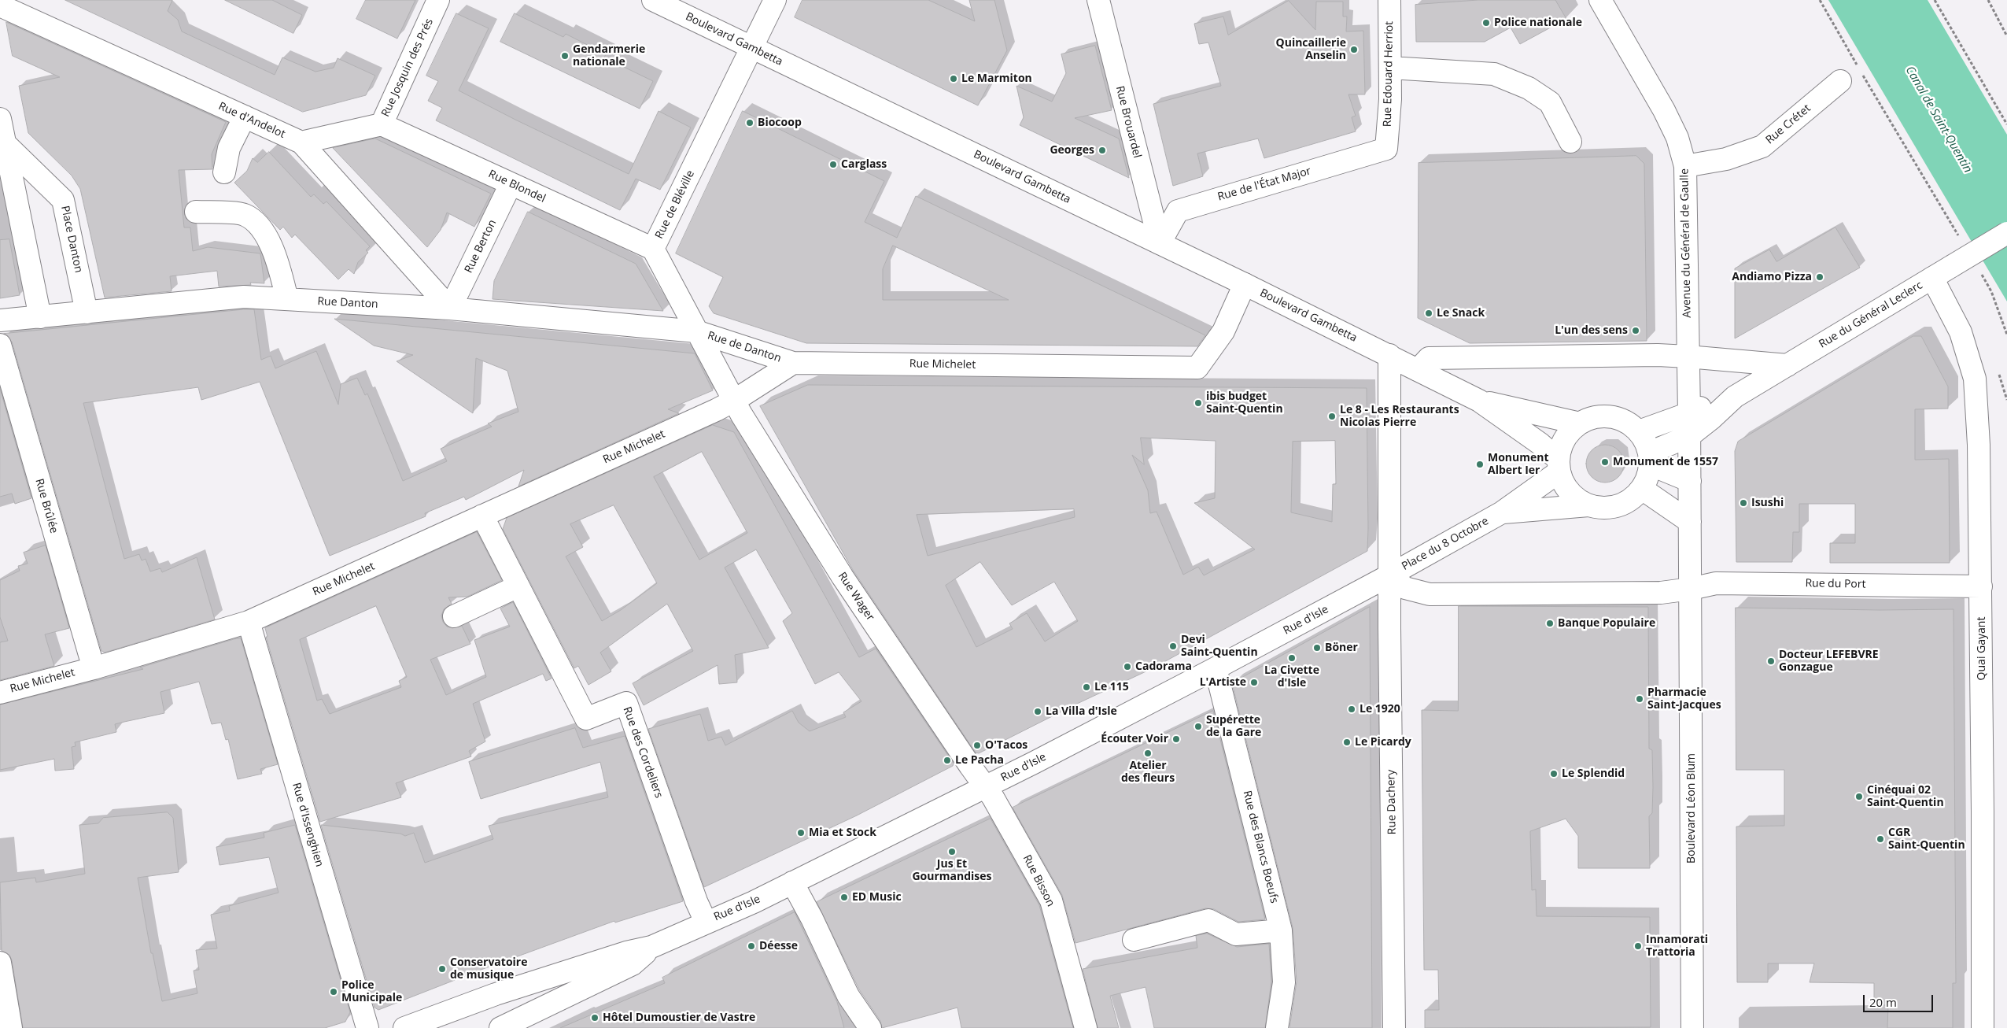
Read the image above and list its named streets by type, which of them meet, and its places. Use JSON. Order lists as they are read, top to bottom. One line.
{"streets":{"street":["Boulevard Gambetta","Rue Josquin des Prés","Rue Edouard Herriot","Rue d'Andelot","Rue Brouardel","Rue Crétet","Rue de l'État Major","Rue Blondel","Rue de Bléville","Place Danton","Avenue du Général de Gaulle","Rue Berton","Rue Danton","Rue du Général Leclerc","Rue de Danton","Rue Michelet","Rue Brûlée","Place du 8 Octobre","Rue du Port","Rue Wager","Rue d'Isle","Quai Gayant","Rue des Cordeliers","Rue Dachery","Boulevard Léon Blum","Rue d'Issenghien","Rue des Blancs Boeufs","Rue Bisson"]},"crossings":[["Boulevard Gambetta","Rue Brouardel"],["Boulevard Gambetta","Rue de l'État Major"],["Boulevard Gambetta","Rue de Bléville"],["Boulevard Gambetta","Rue Michelet"],["Boulevard Gambetta","Place du 8 Octobre"],["Boulevard Gambetta","Rue Dachery"],["Rue Josquin des Prés","Rue d'Andelot"],["Rue Josquin des Prés","Rue Blondel"],["Rue Edouard Herriot","Rue de l'État Major"],["Rue d'Andelot","Rue Berton"],["Rue d'Andelot","Rue Danton"],["Rue Brouardel","Rue de l'État Major"],["Rue Crétet","Avenue du Général de Gaulle"],["Rue Blondel","Rue de Bléville"],["Rue Blondel","Rue Berton"],["Rue de Bléville","Rue Danton"],["Rue de Bléville","Rue de Danton"],["Rue de Bléville","Rue Michelet"],["Rue de Bléville","Rue Wager"],["Place Danton","Rue Danton"],["Avenue du Général de Gaulle","Rue du Général Leclerc"],["Rue Berton","Rue Danton"],["Rue Danton","Rue de Danton"],["Rue du Général Leclerc","Place du 8 Octobre"],["Rue du Général Leclerc","Quai Gayant"],["Rue de Danton","Rue Michelet"],["Rue Michelet","Rue Brûlée"],["Rue Michelet","Rue Wager"],["Rue Michelet","Rue des Cordeliers"],["Rue Michelet","Rue d'Issenghien"],["Place du 8 Octobre","Rue du Port"],["Place du 8 Octobre","Rue d'Isle"],["Place du 8 Octobre","Rue Dachery"],["Rue du Port","Rue d'Isle"],["Rue du Port","Quai Gayant"],["Rue du Port","Rue Dachery"],["Rue du Port","Boulevard Léon Blum"],["Rue Wager","Rue d'Isle"],["Rue Wager","Rue Bisson"],["Rue d'Isle","Rue des Cordeliers"],["Rue d'Isle","Rue Dachery"],["Rue d'Isle","Rue des Blancs Boeufs"],["Rue d'Isle","Rue Bisson"]],"water":["Canal de Saint-Quentin"],"places":["Police nationale","Quincaillerie Anselin","Gendarmerie nationale","Le Marmiton","Biocoop","Georges","Carglass","Andiamo Pizza","Le Snack","L'un des sens","ibis budget Saint-Quentin","Le 8 - Les Restaurants Nicolas Pierre","Monument de 1557","Monument Albert Ier","Isushi","Banque Populaire","Devi Saint-Quentin","Böner","La Civette d'Isle","Docteur LEFEBVRE Gonzague","Cadorama","L'Artiste","Le 115","Pharmacie Saint-Jacques","Le 1920","La Villa d'Isle","Supérette de la Gare","Écouter Voir","Le Picardy","O'Tacos","Atelier des fleurs","Le Pacha","Le Splendid","Cinéquai 02 Saint-Quentin","Mia et Stock","CGR Saint-Quentin","Jus Et Gourmandises","ED Music","Déesse","Innamorati Trattoria","Conservatoire de musique","Police Municipale","Hôtel Dumoustier de Vastre"],"scale_bar":"20 m"}
